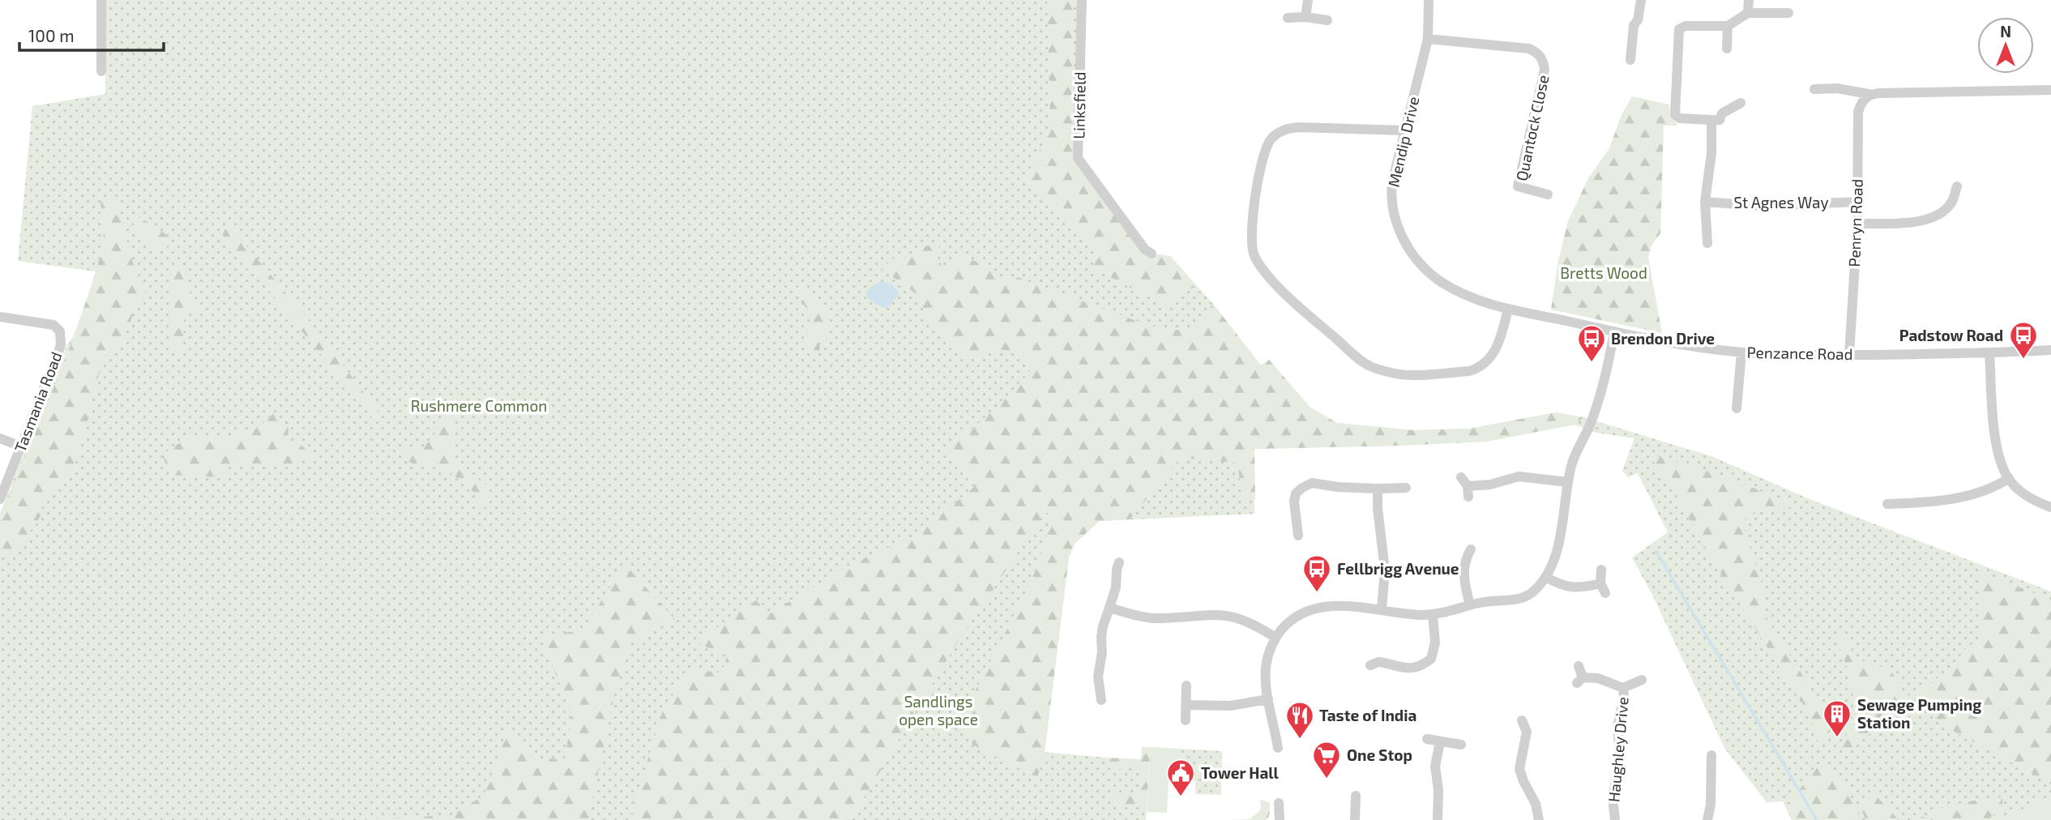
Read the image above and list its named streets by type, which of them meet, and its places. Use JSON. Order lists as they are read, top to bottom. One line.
{"streets":{"street":["Linksfield","Quantock Close","Mendip Drive","St Agnes Way","Penryn Road","Penzance Road","Tasmania Road","Haughley Drive"]},"crossings":[["Quantock Close","Mendip Drive"],["Mendip Drive","Penzance Road"],["St Agnes Way","Penryn Road"],["Penryn Road","Penzance Road"]],"parks":["Bretts Wood","Rushmere Common","Sandlings open space"],"places":{"bus stop":["Padstow Road","Brendon Drive","Fellbrigg Avenue"],"building":["Sewage Pumping Station"],"restaurant":["Taste of India"],"supermarket":["One Stop"],"public building":["Tower Hall"]},"scale_bar":"100 m","north":"top"}
